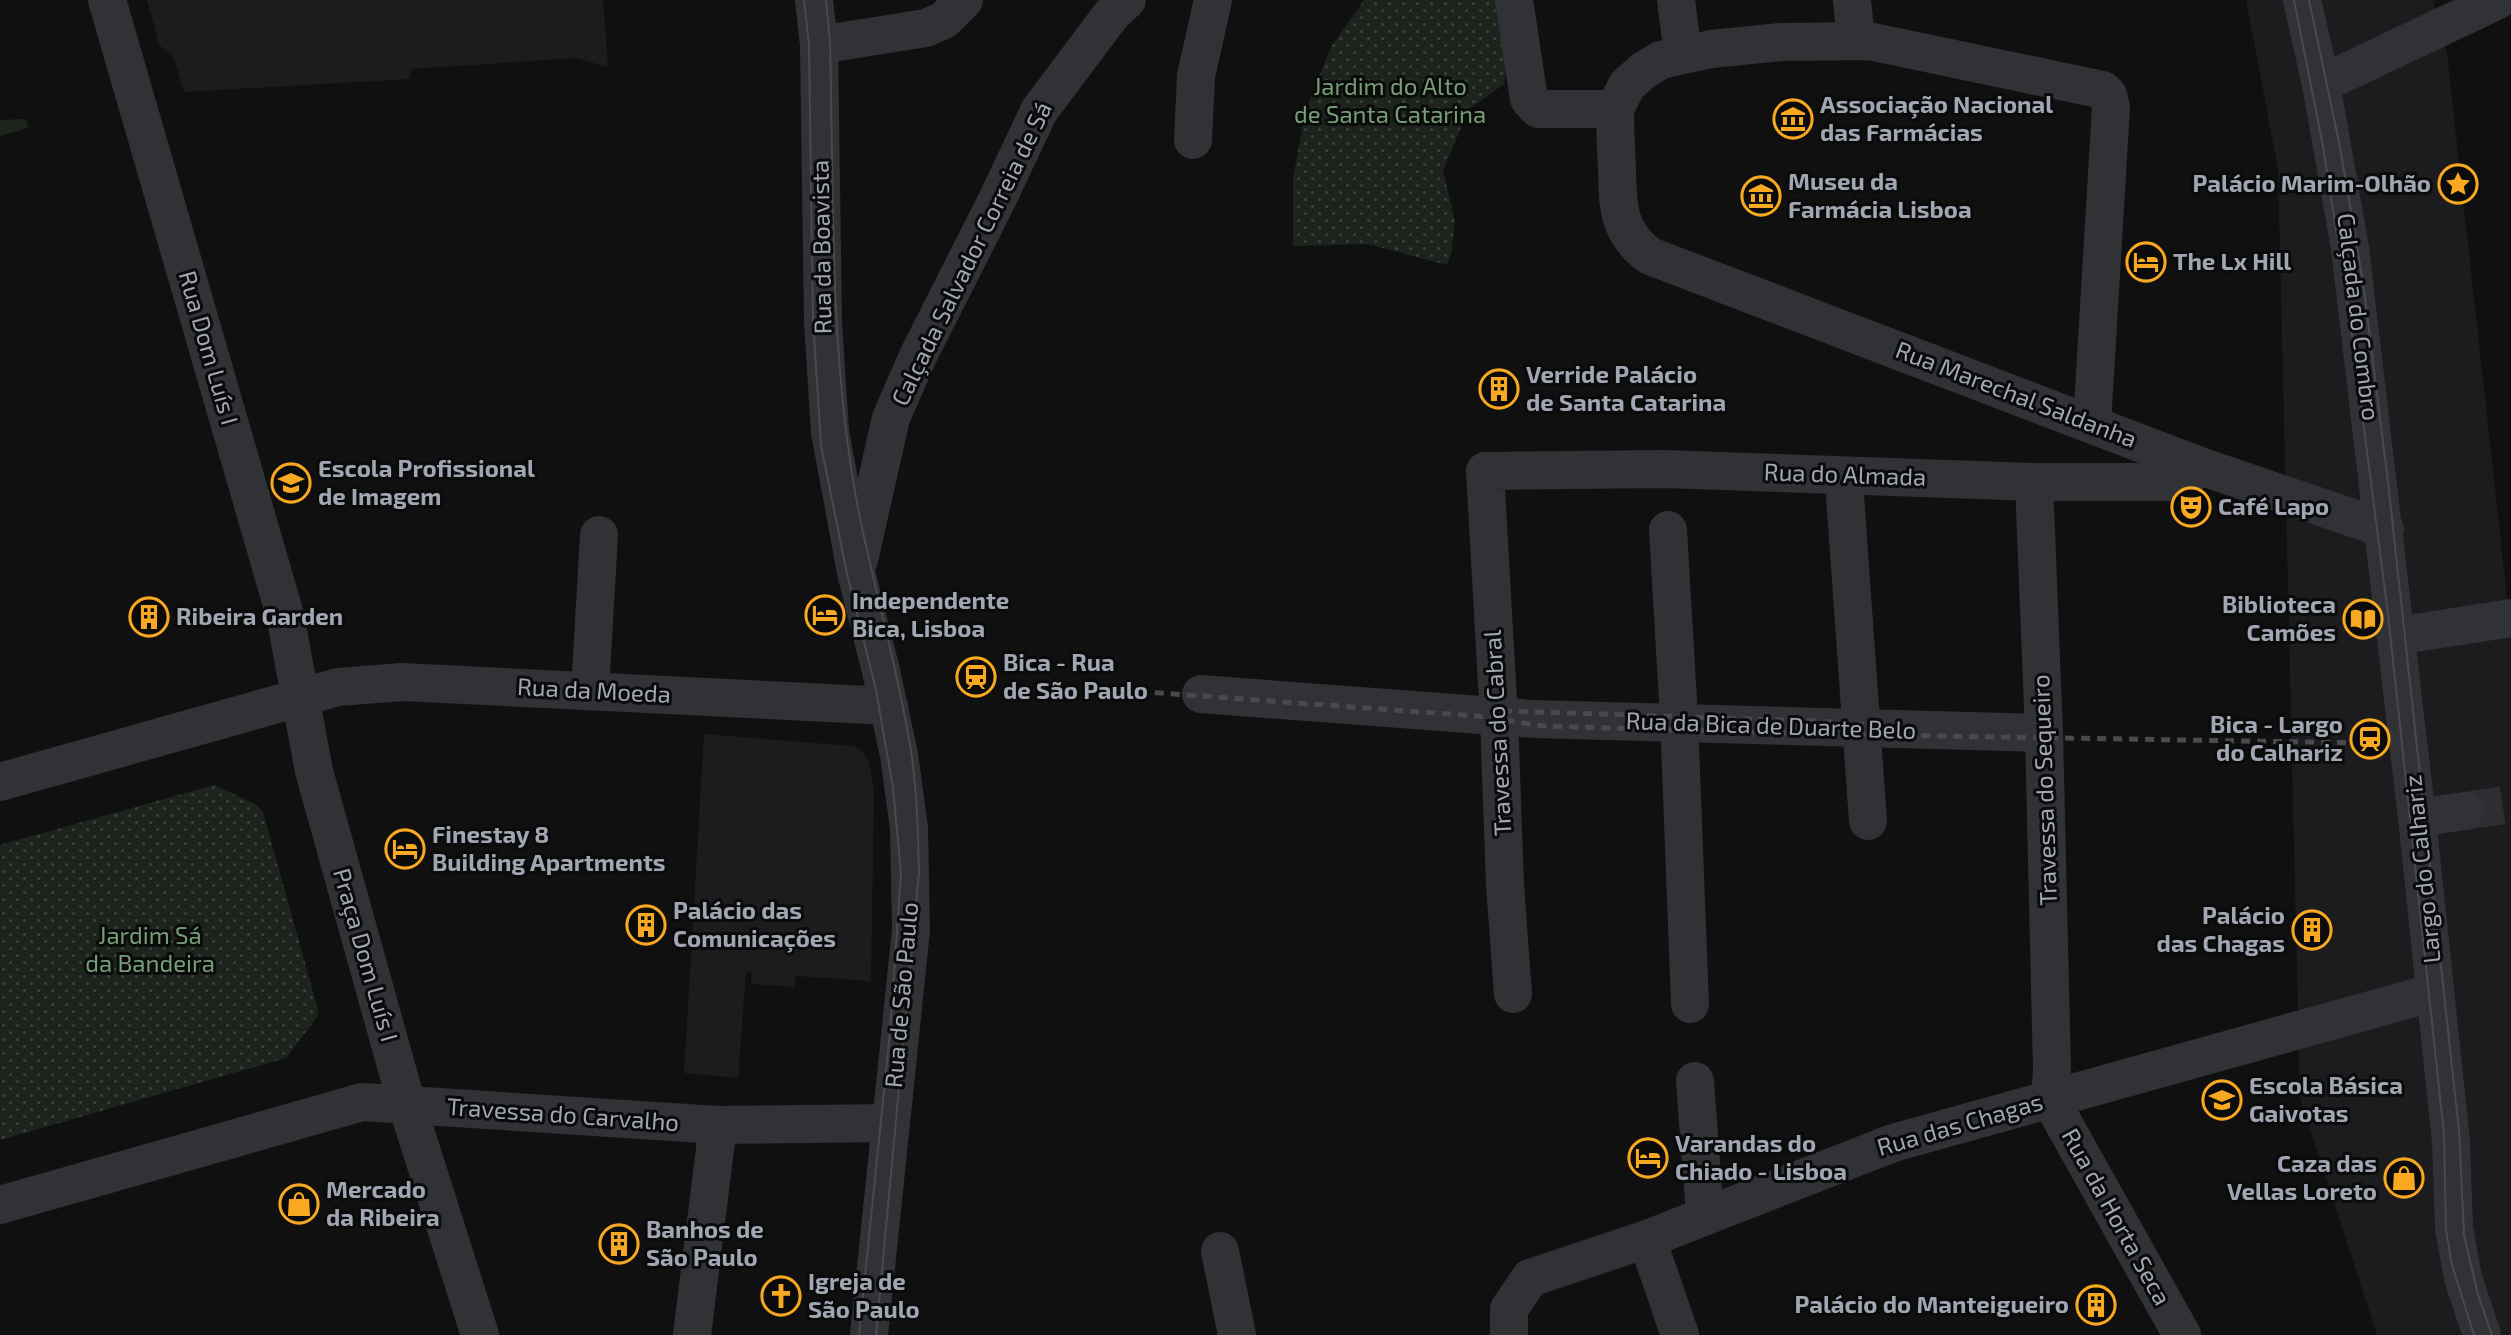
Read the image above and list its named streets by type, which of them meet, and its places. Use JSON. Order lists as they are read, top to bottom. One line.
{"streets":{"street":["Rua da Boavista","Calçada Salvador Correia de Sá","Calçada do Combro","Rua Dom Luís I","Rua Marechal Saldanha","Rua do Almada","Rua da Moeda","Rua da Bica de Duarte Belo","Travessa do Cabral","Travessa do Sequeiro","Largo do Calhariz","Praça Dom Luís I","Rua de São Paulo","Travessa do Carvalho","Rua das Chagas","Rua da Horta Seca"]},"crossings":[["Rua da Boavista","Rua de São Paulo"],["Calçada Salvador Correia de Sá","Rua de São Paulo"],["Calçada do Combro","Rua Marechal Saldanha"],["Calçada do Combro","Largo do Calhariz"],["Rua Dom Luís I","Rua da Moeda"],["Rua Dom Luís I","Praça Dom Luís I"],["Rua Marechal Saldanha","Rua do Almada"],["Rua do Almada","Travessa do Cabral"],["Rua do Almada","Travessa do Sequeiro"],["Rua da Moeda","Praça Dom Luís I"],["Rua da Moeda","Rua de São Paulo"],["Rua da Bica de Duarte Belo","Travessa do Cabral"],["Rua da Bica de Duarte Belo","Travessa do Sequeiro"],["Travessa do Sequeiro","Rua das Chagas"],["Travessa do Sequeiro","Rua da Horta Seca"],["Largo do Calhariz","Rua das Chagas"],["Praça Dom Luís I","Travessa do Carvalho"],["Rua de São Paulo","Travessa do Carvalho"],["Rua das Chagas","Rua da Horta Seca"]],"parks":["Jardim do Alto de Santa Catarina","Jardim Sá da Bandeira"],"places":{"museum":["Associação Nacional das Farmácias","Museu da Farmácia Lisboa"],"place":["Palácio Marim-Olhão"],"hotel":["The Lx Hill","Independente Bica, Lisboa","Finestay 8 Building Apartments","Varandas do Chiado - Lisboa"],"building":["Verride Palácio de Santa Catarina","Ribeira Garden","Palácio das Comunicações","Palácio das Chagas","Banhos de São Paulo","Palácio do Manteigueiro"],"school or university":["Escola Profissional de Imagem","Escola Básica Gaivotas"],"theatre":["Café Lapo"],"library":["Biblioteca Camões"],"station":["Bica - Rua de São Paulo","Bica - Largo do Calhariz"],"shop":["Caza das Vellas Loreto","Mercado da Ribeira"],"church":["Igreja de São Paulo"]}}
